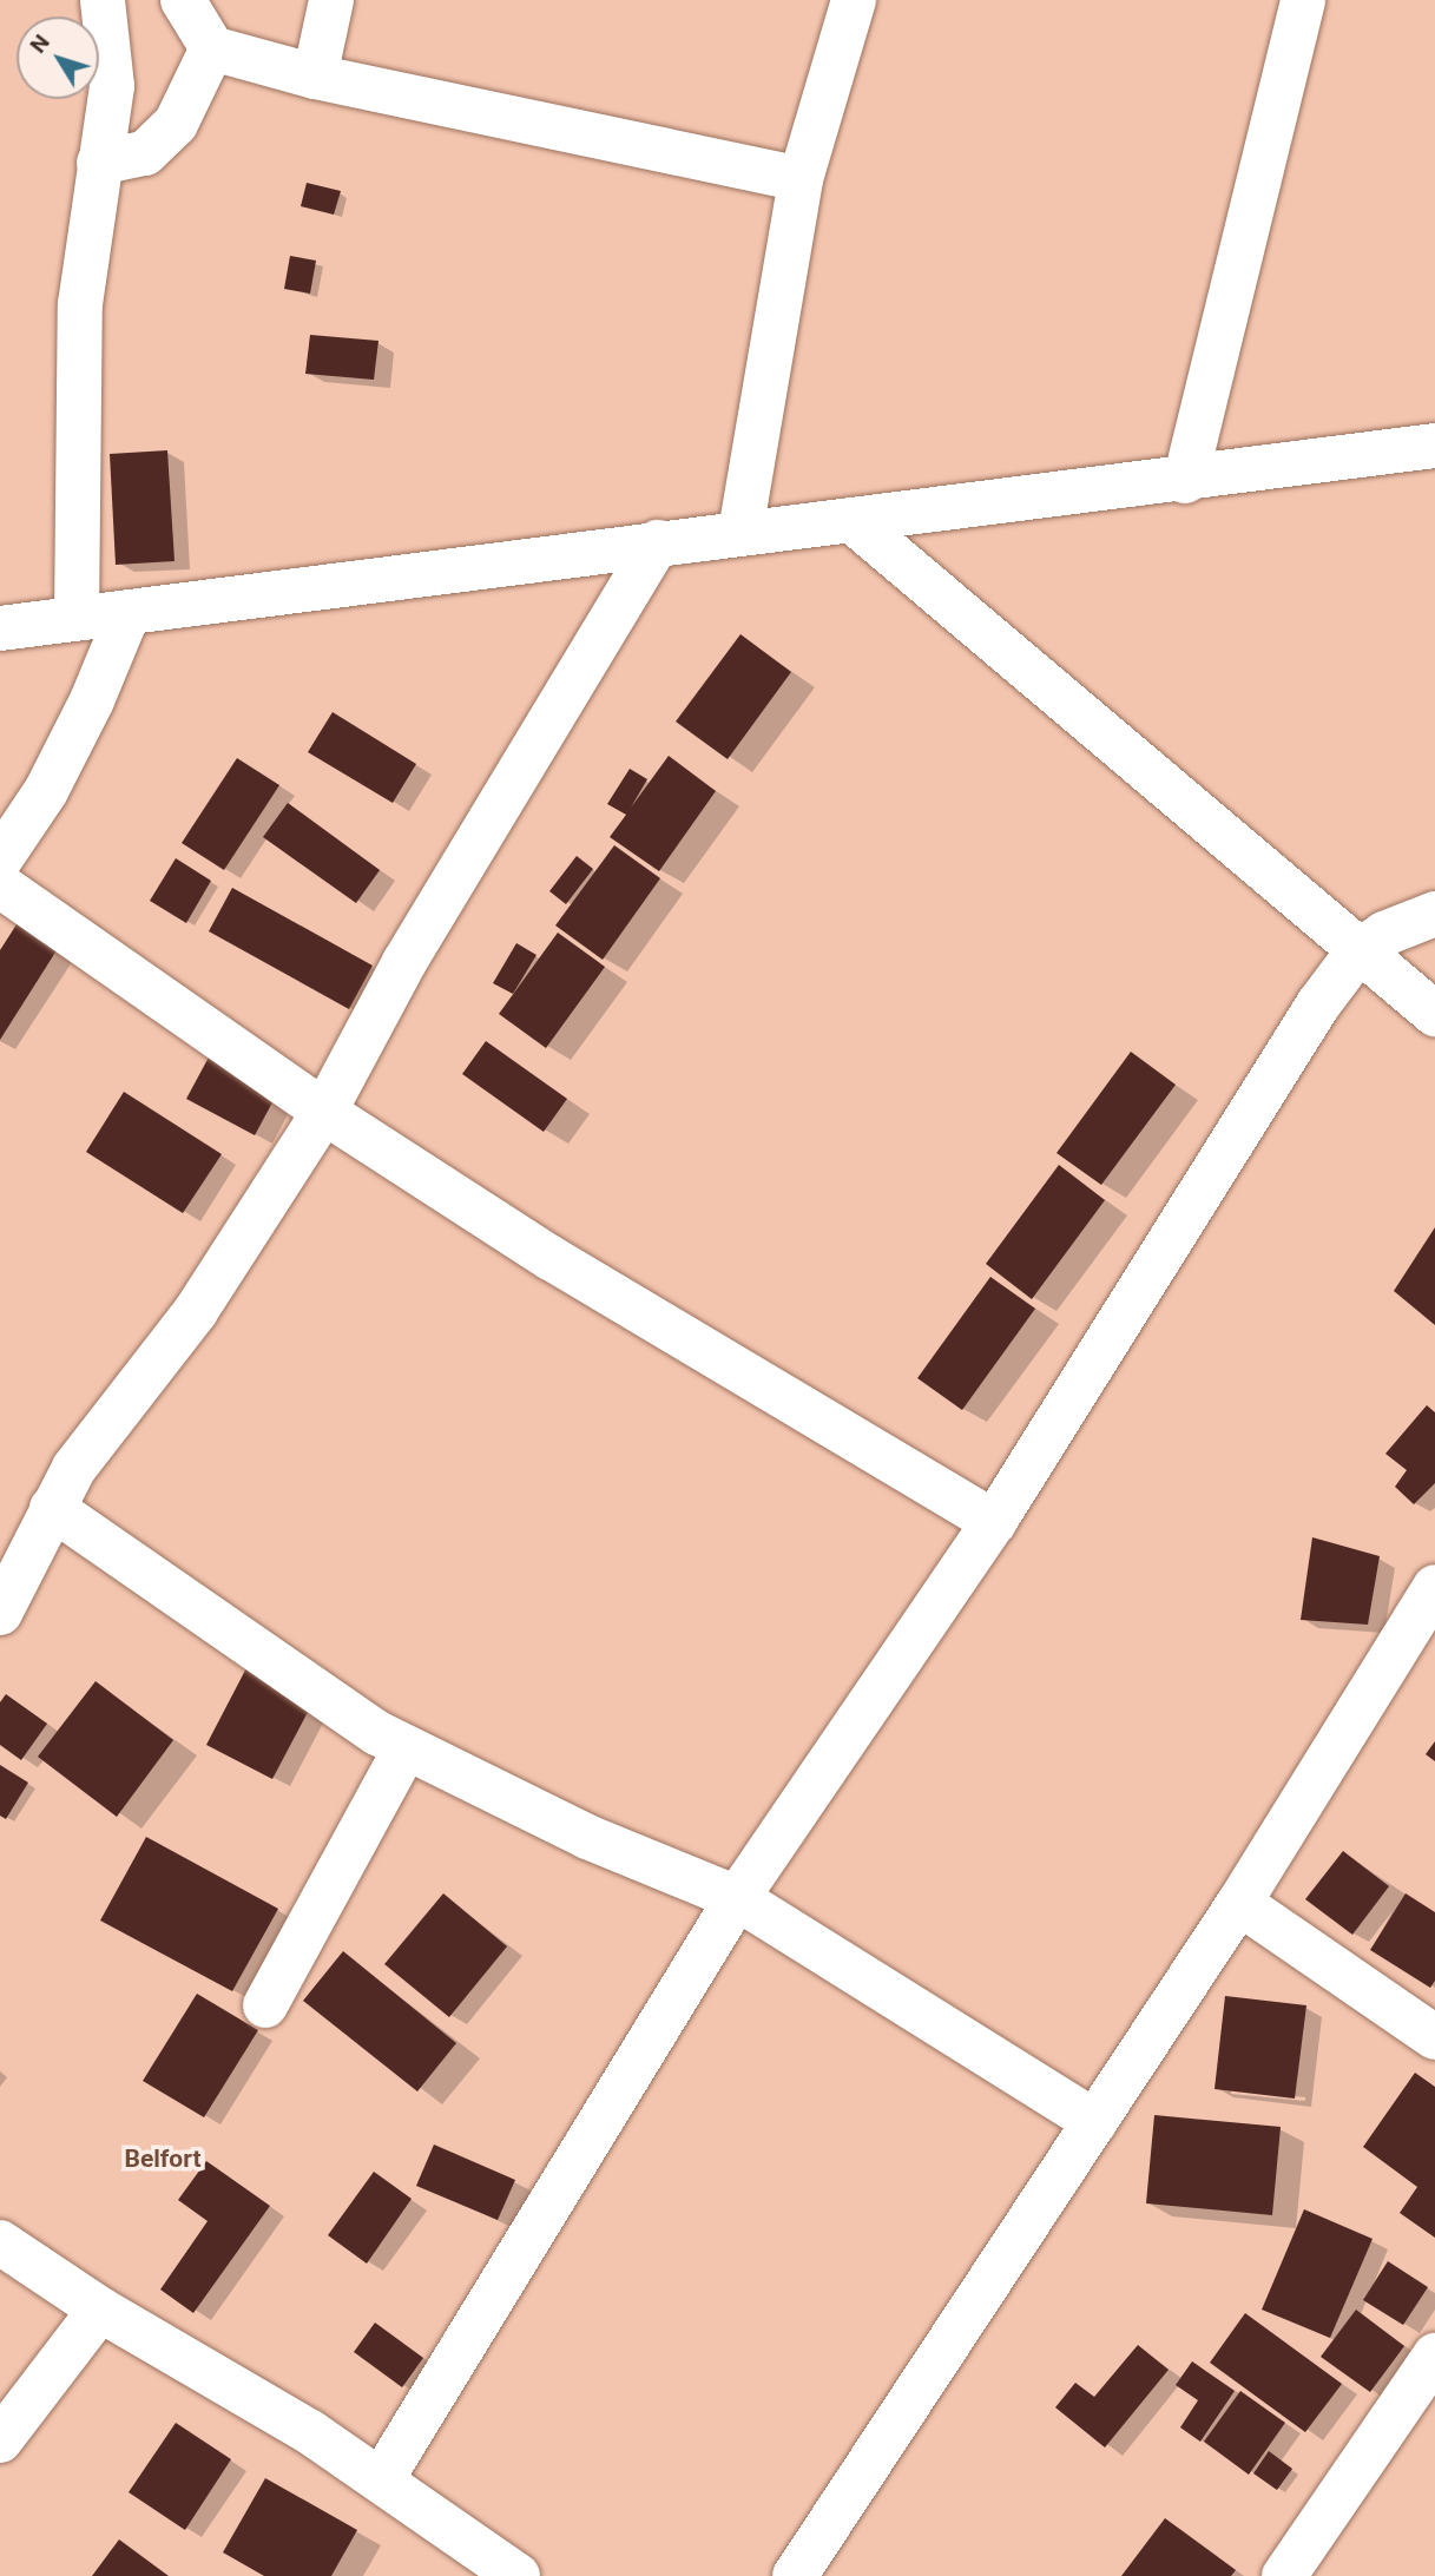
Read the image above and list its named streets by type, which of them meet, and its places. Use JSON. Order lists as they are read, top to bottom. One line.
{"districts":["Belfort"],"north":"top left"}
